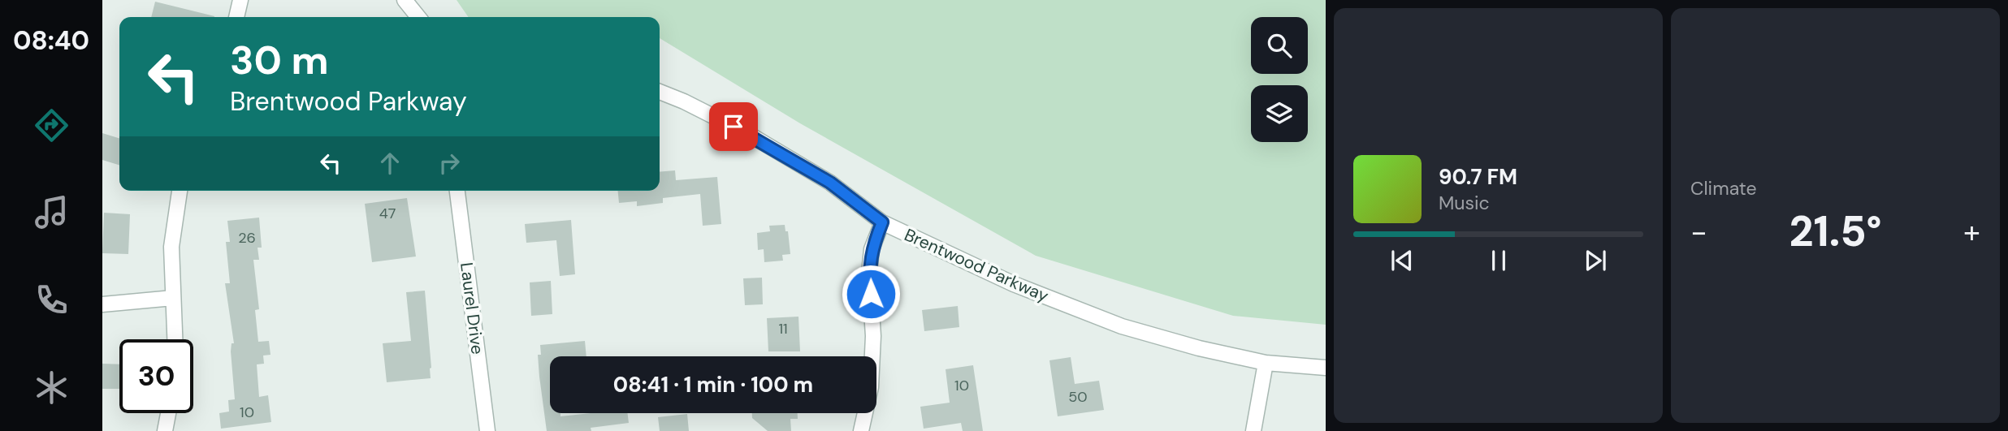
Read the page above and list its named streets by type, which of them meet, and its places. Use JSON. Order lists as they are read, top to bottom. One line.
{"streets":{"street":["Brentwood Parkway","Laurel Drive"]},"house_numbers":["47","26","11","10","50","10"],"page":{"tabs":"08:40","tile":"Climate","turn":["30 m","Brentwood Parkway"],"song":["90.7 FM","Music"],"heat":["−","21.5°","+"],"limit":"30","trip":"08:41 · 1 min · 100 m"}}
